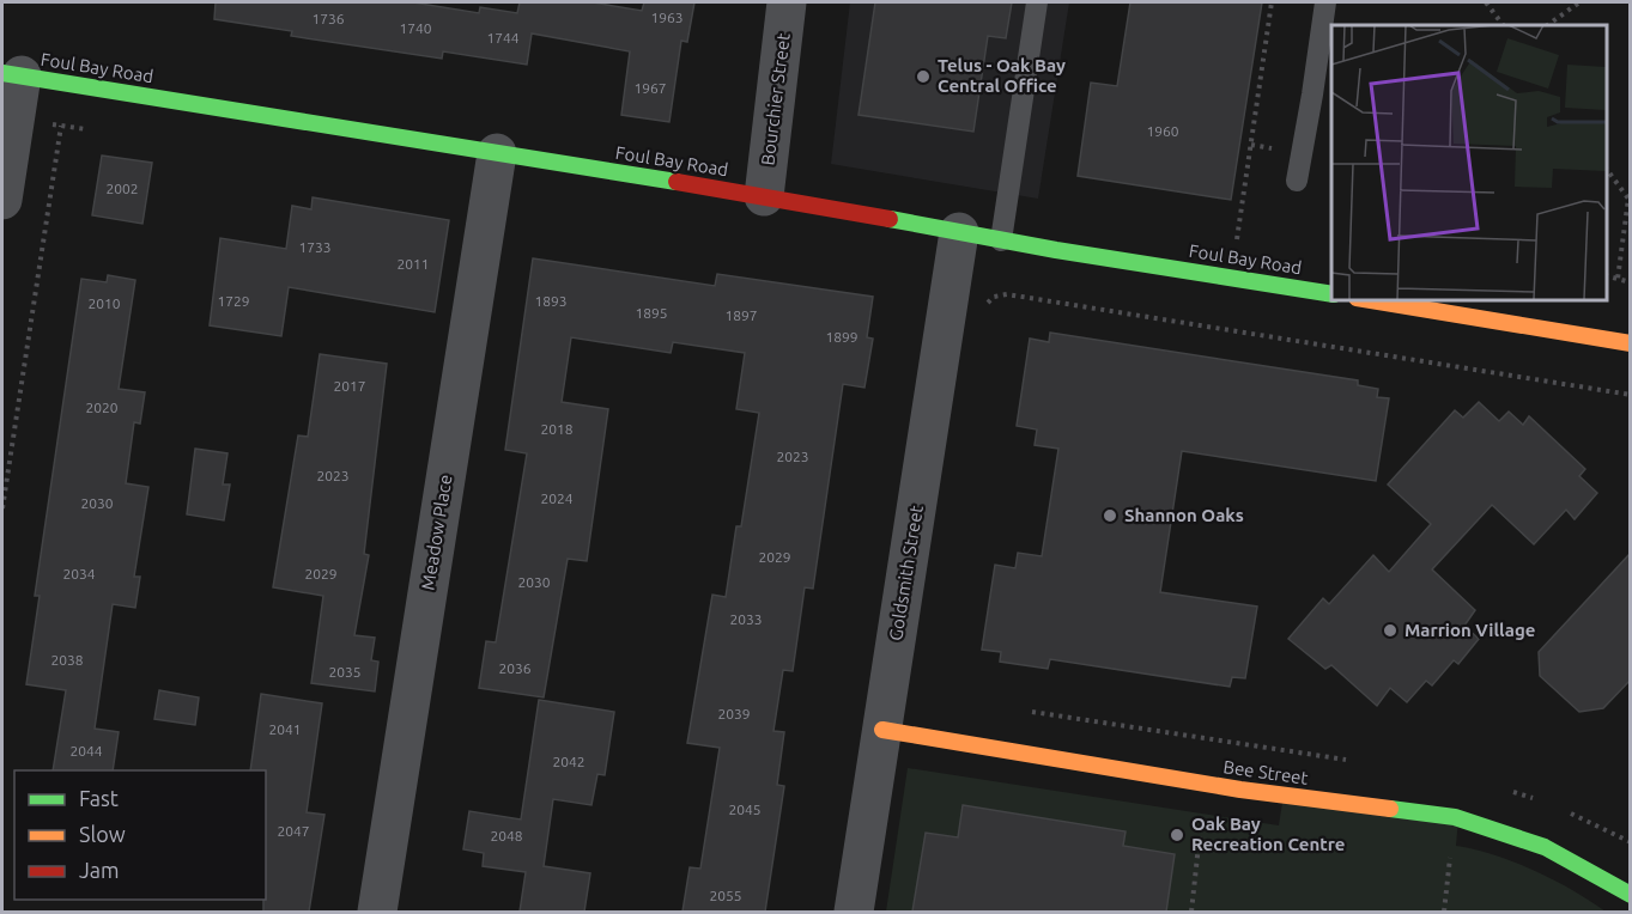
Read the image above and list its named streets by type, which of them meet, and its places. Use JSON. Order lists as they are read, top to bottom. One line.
{"streets":{"main road":["Foul Bay Road","Bee Street"],"street":["Bourchier Street","Meadow Place","Goldsmith Street"]},"crossings":[["Foul Bay Road","Bourchier Street"],["Foul Bay Road","Meadow Place"],["Foul Bay Road","Goldsmith Street"],["Goldsmith Street","Bee Street"]],"places":["Telus - Oak Bay Central Office","Shannon Oaks","Marrion Village","Oak Bay Recreation Centre"],"house_numbers":["1963","1736","1740","1744","1967","1960","2002","1733","2011","1729","1893","2010","1895","1897","1899","2017","2020","2018","2023","2023","2024","2030","2029","2034","2029","2030","2033","2038","2036","2035","2039","2041","2044","2042","2045","2047","2048","2055"],"legend":["Fast","Slow","Jam"]}
